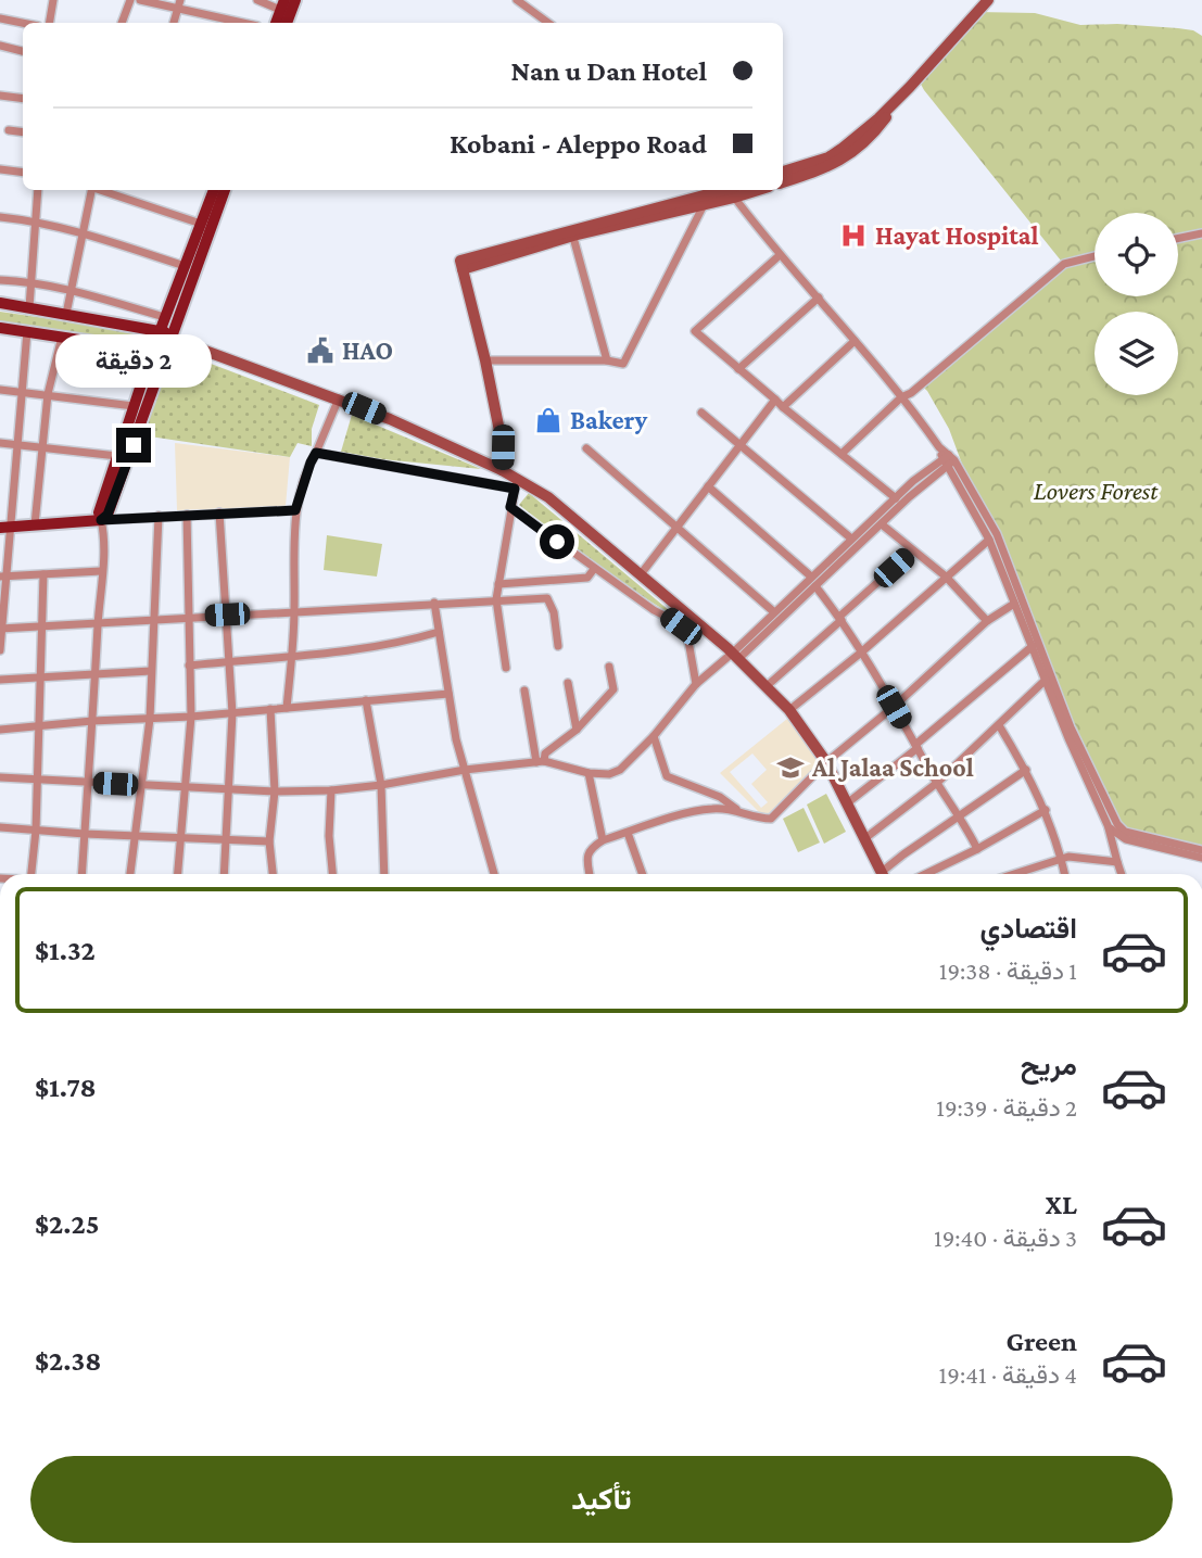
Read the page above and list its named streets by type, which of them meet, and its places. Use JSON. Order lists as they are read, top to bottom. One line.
{"parks":["Lovers Forest"],"places":{"hospital":["Hayat Hospital"],"public building":["HAO"],"shop":["Bakery"],"school or university":["Al Jalaa School"]},"page":{"banner":["Nan u Dan Hotel","Kobani - Aleppo Road"],"bubble":"2 دقيقة","list":[{"name":"اقتصادي","note":"1 دقيقة · 19:38","value":"$1.32"},{"name":"مريح","note":"2 دقيقة · 19:39","value":"$1.78"},{"name":"XL","note":"3 دقيقة · 19:40","value":"$2.25"},{"name":"Green","note":"4 دقيقة · 19:41","value":"$2.38"}],"buttons":"تأكيد"}}
